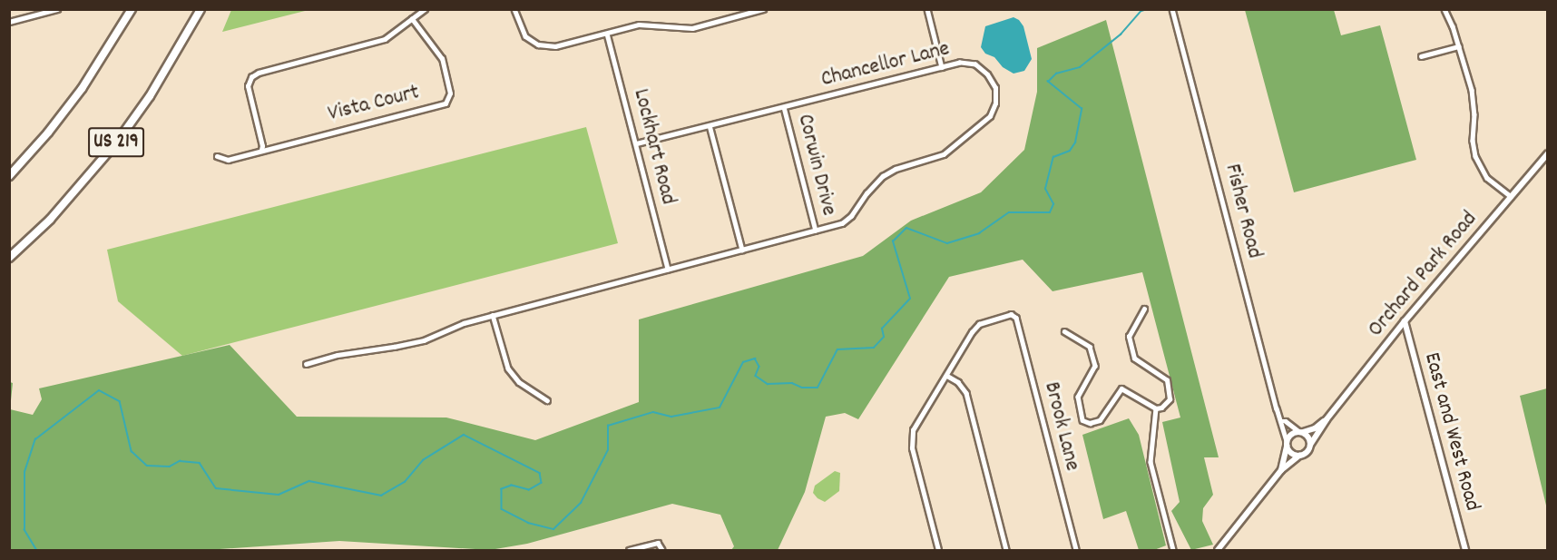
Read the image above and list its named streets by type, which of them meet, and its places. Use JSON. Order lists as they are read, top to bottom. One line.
{"streets":{"highway":["US 219"],"main road":["Orchard Park Road","East and West Road"],"street":["Chancellor Lane","Vista Court","Lockhart Road","Corwin Drive","Fisher Road","Brook Lane"]},"crossings":[["Chancellor Lane","Lockhart Road"],["Chancellor Lane","Corwin Drive"],["Fisher Road","Orchard Park Road"],["Orchard Park Road","East and West Road"]]}
